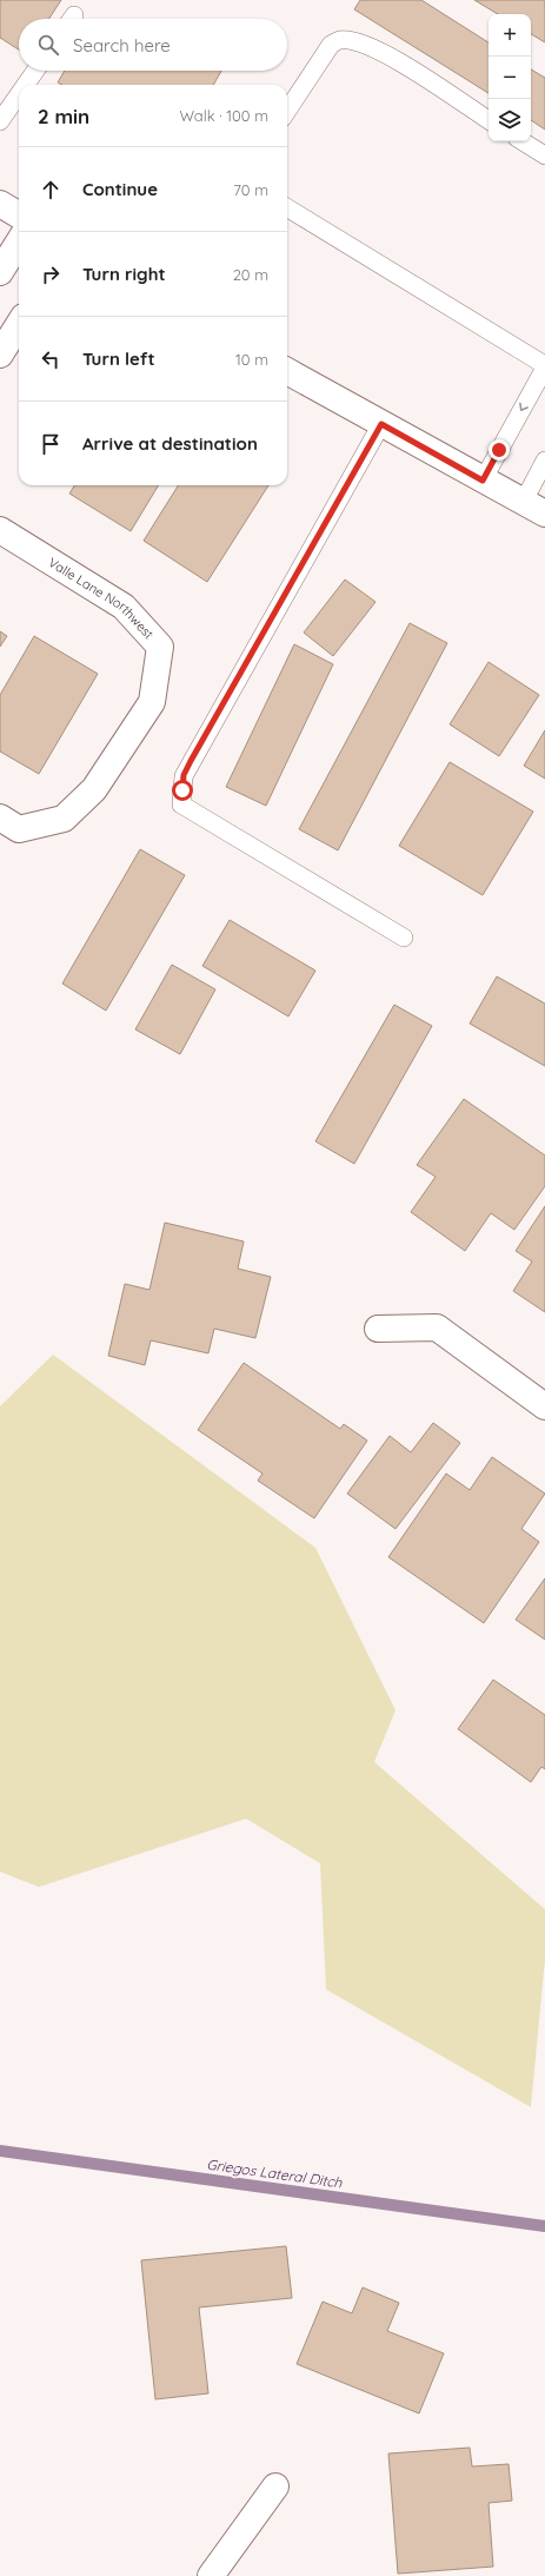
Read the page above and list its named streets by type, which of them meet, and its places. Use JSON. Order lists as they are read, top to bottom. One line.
{"streets":{"street":["Valle Lane Northwest"]},"water":["Griegos Lateral Ditch"],"page":{"map_buttons":["+","−"],"search":"Search here","heading":["2 min","Walk · 100 m"],"list":[["Continue","70 m"],["Turn right","20 m"],["Turn left","10 m"],"Arrive at destination"]}}
